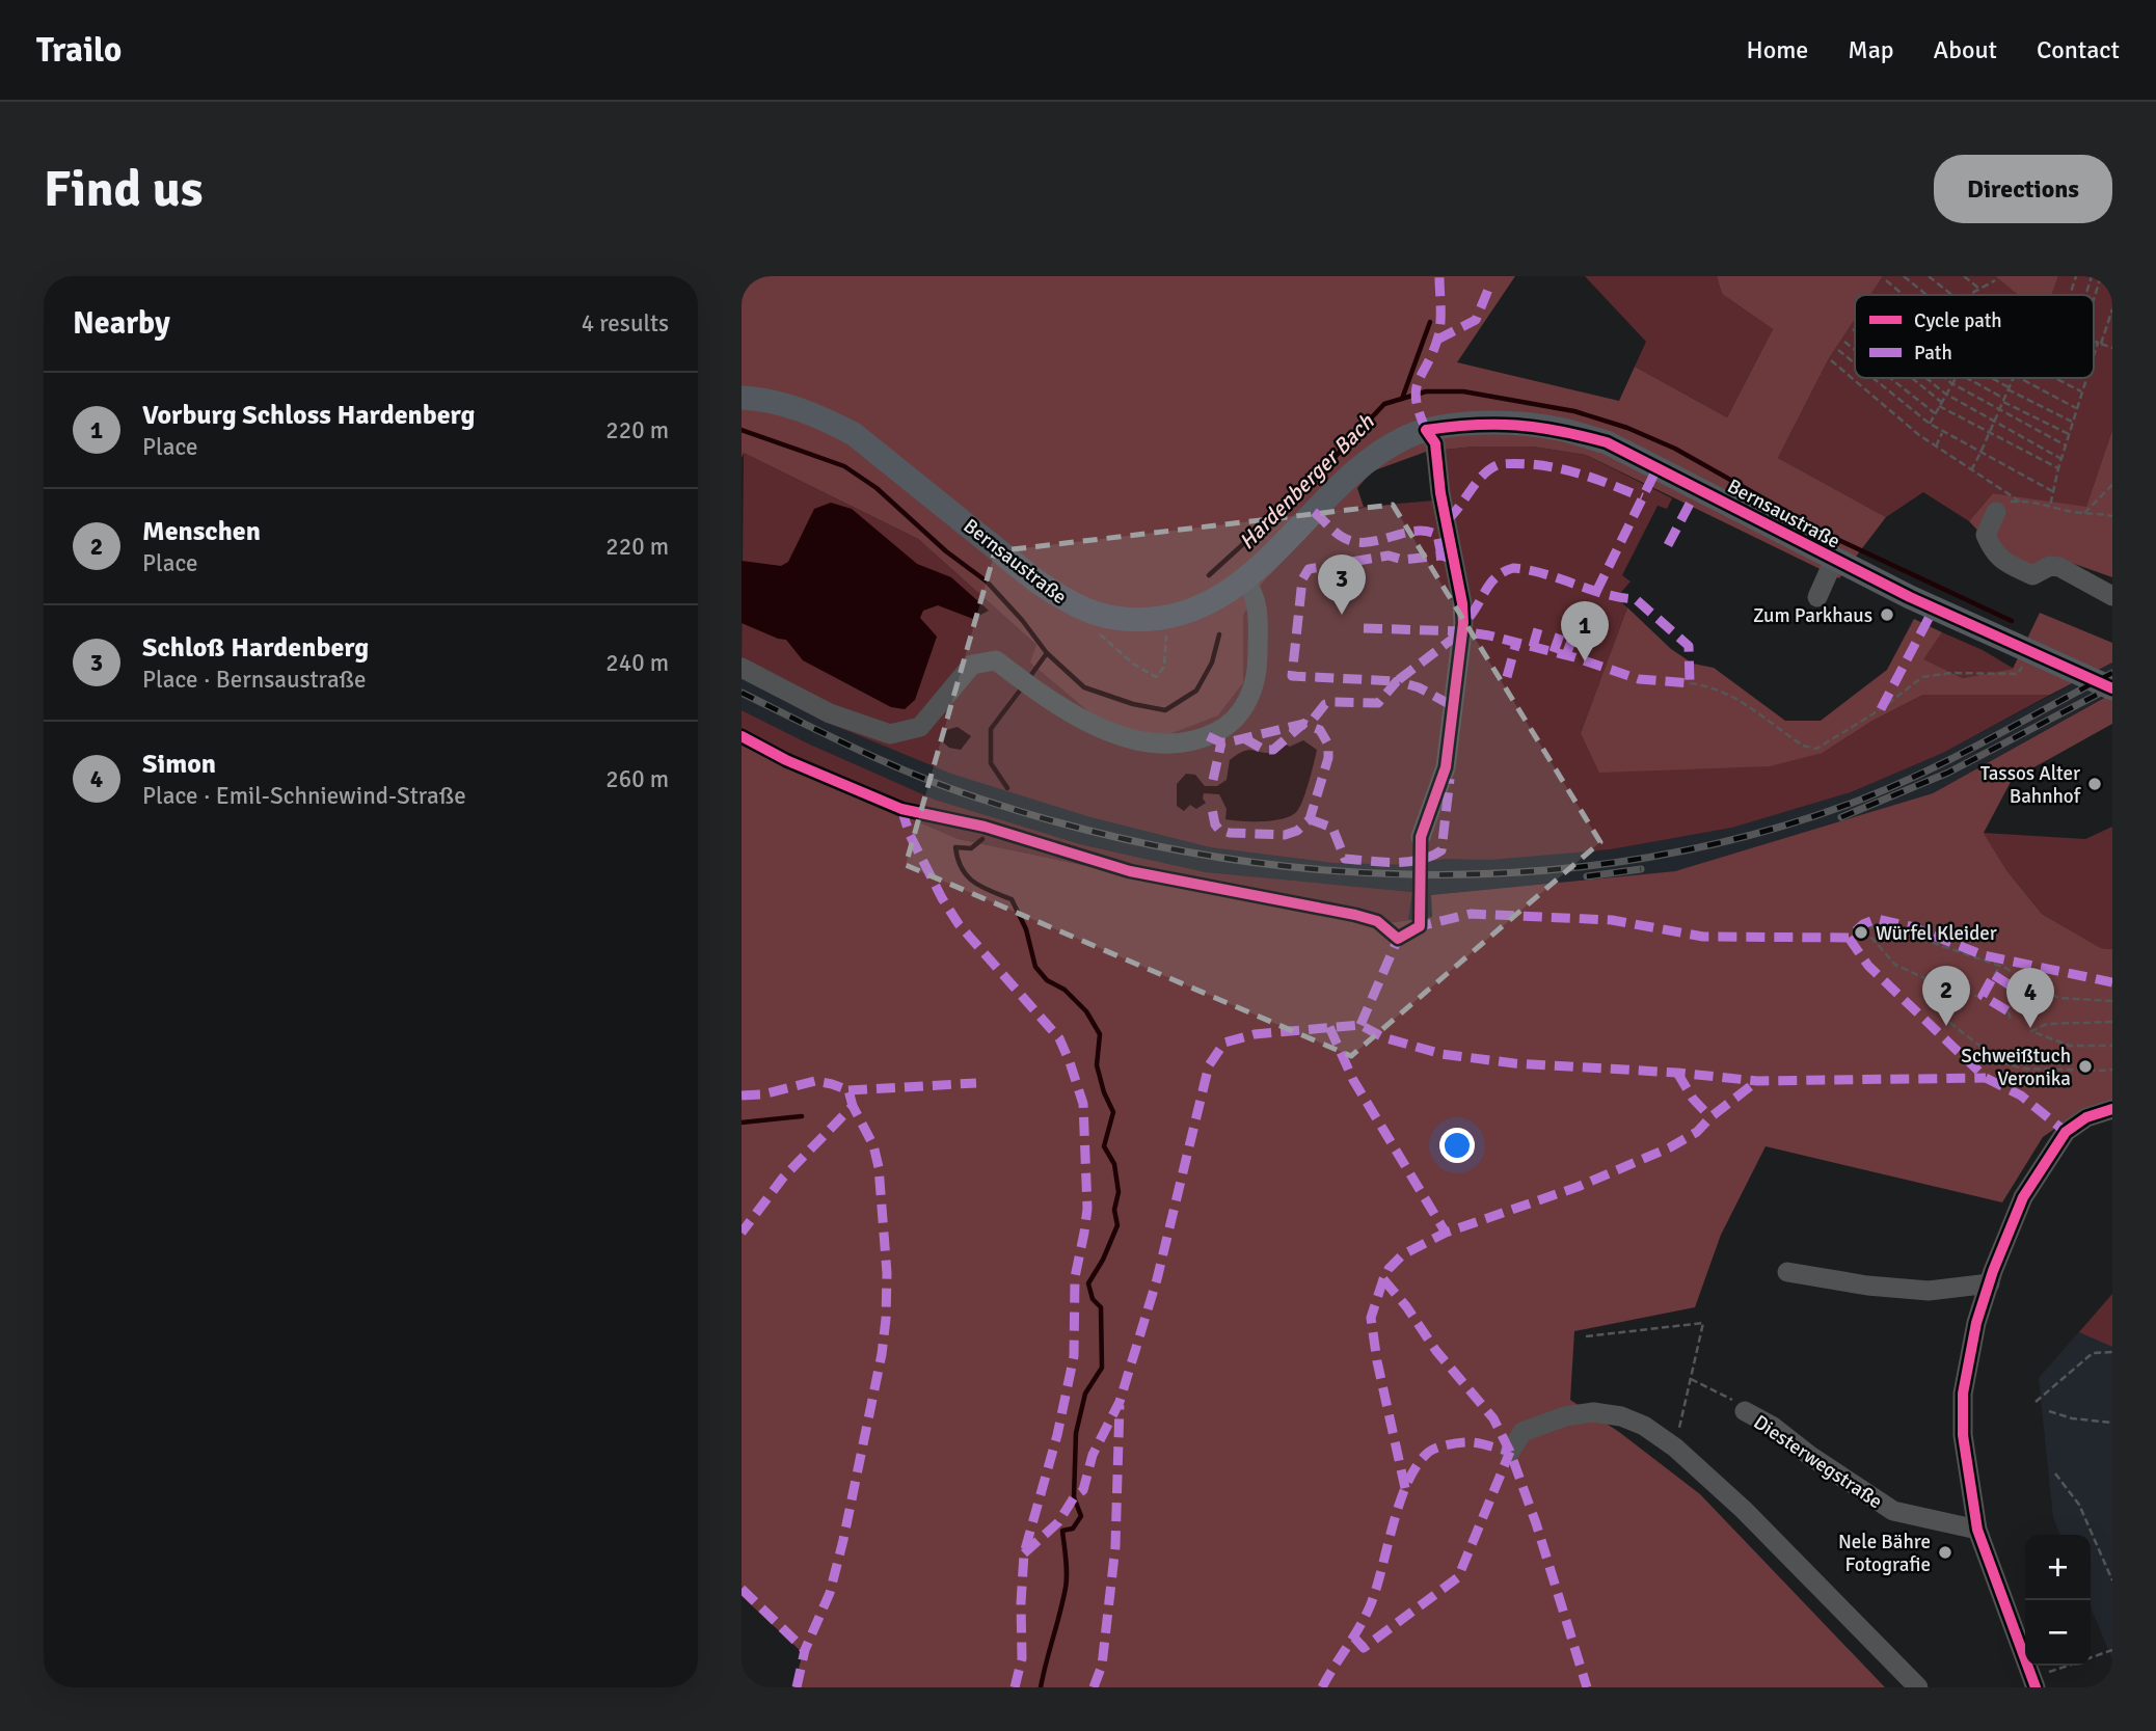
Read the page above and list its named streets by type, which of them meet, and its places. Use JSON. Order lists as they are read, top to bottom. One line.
{"streets":{"main road":["Bernsaustraße"],"street":["Diesterwegstraße"]},"water":["Hardenberger Bach"],"places":["Zum Parkhaus","Tassos Alter Bahnhof","Würfel Kleider","Schweißtuch Veronika","Nele Bähre Fotografie"],"legend":["Cycle path","Path"],"page":{"header":"Trailo","nav":["Home","Map","About","Contact"],"buttons":"Directions","title":"Find us","heading":["Nearby","4 results"],"list":[{"mark":"1","name":"Vorburg Schloss Hardenberg","note":"Place","value":"220 m"},{"mark":"2","name":"Menschen","note":"Place","value":"220 m"},{"mark":"3","name":"Schloß Hardenberg","note":"Place · Bernsaustraße","value":"240 m"},{"mark":"4","name":"Simon","note":"Place · Emil-Schniewind-Straße","value":"260 m"}],"pins":["3","1","2","4"],"map_buttons":["+","−"]}}
